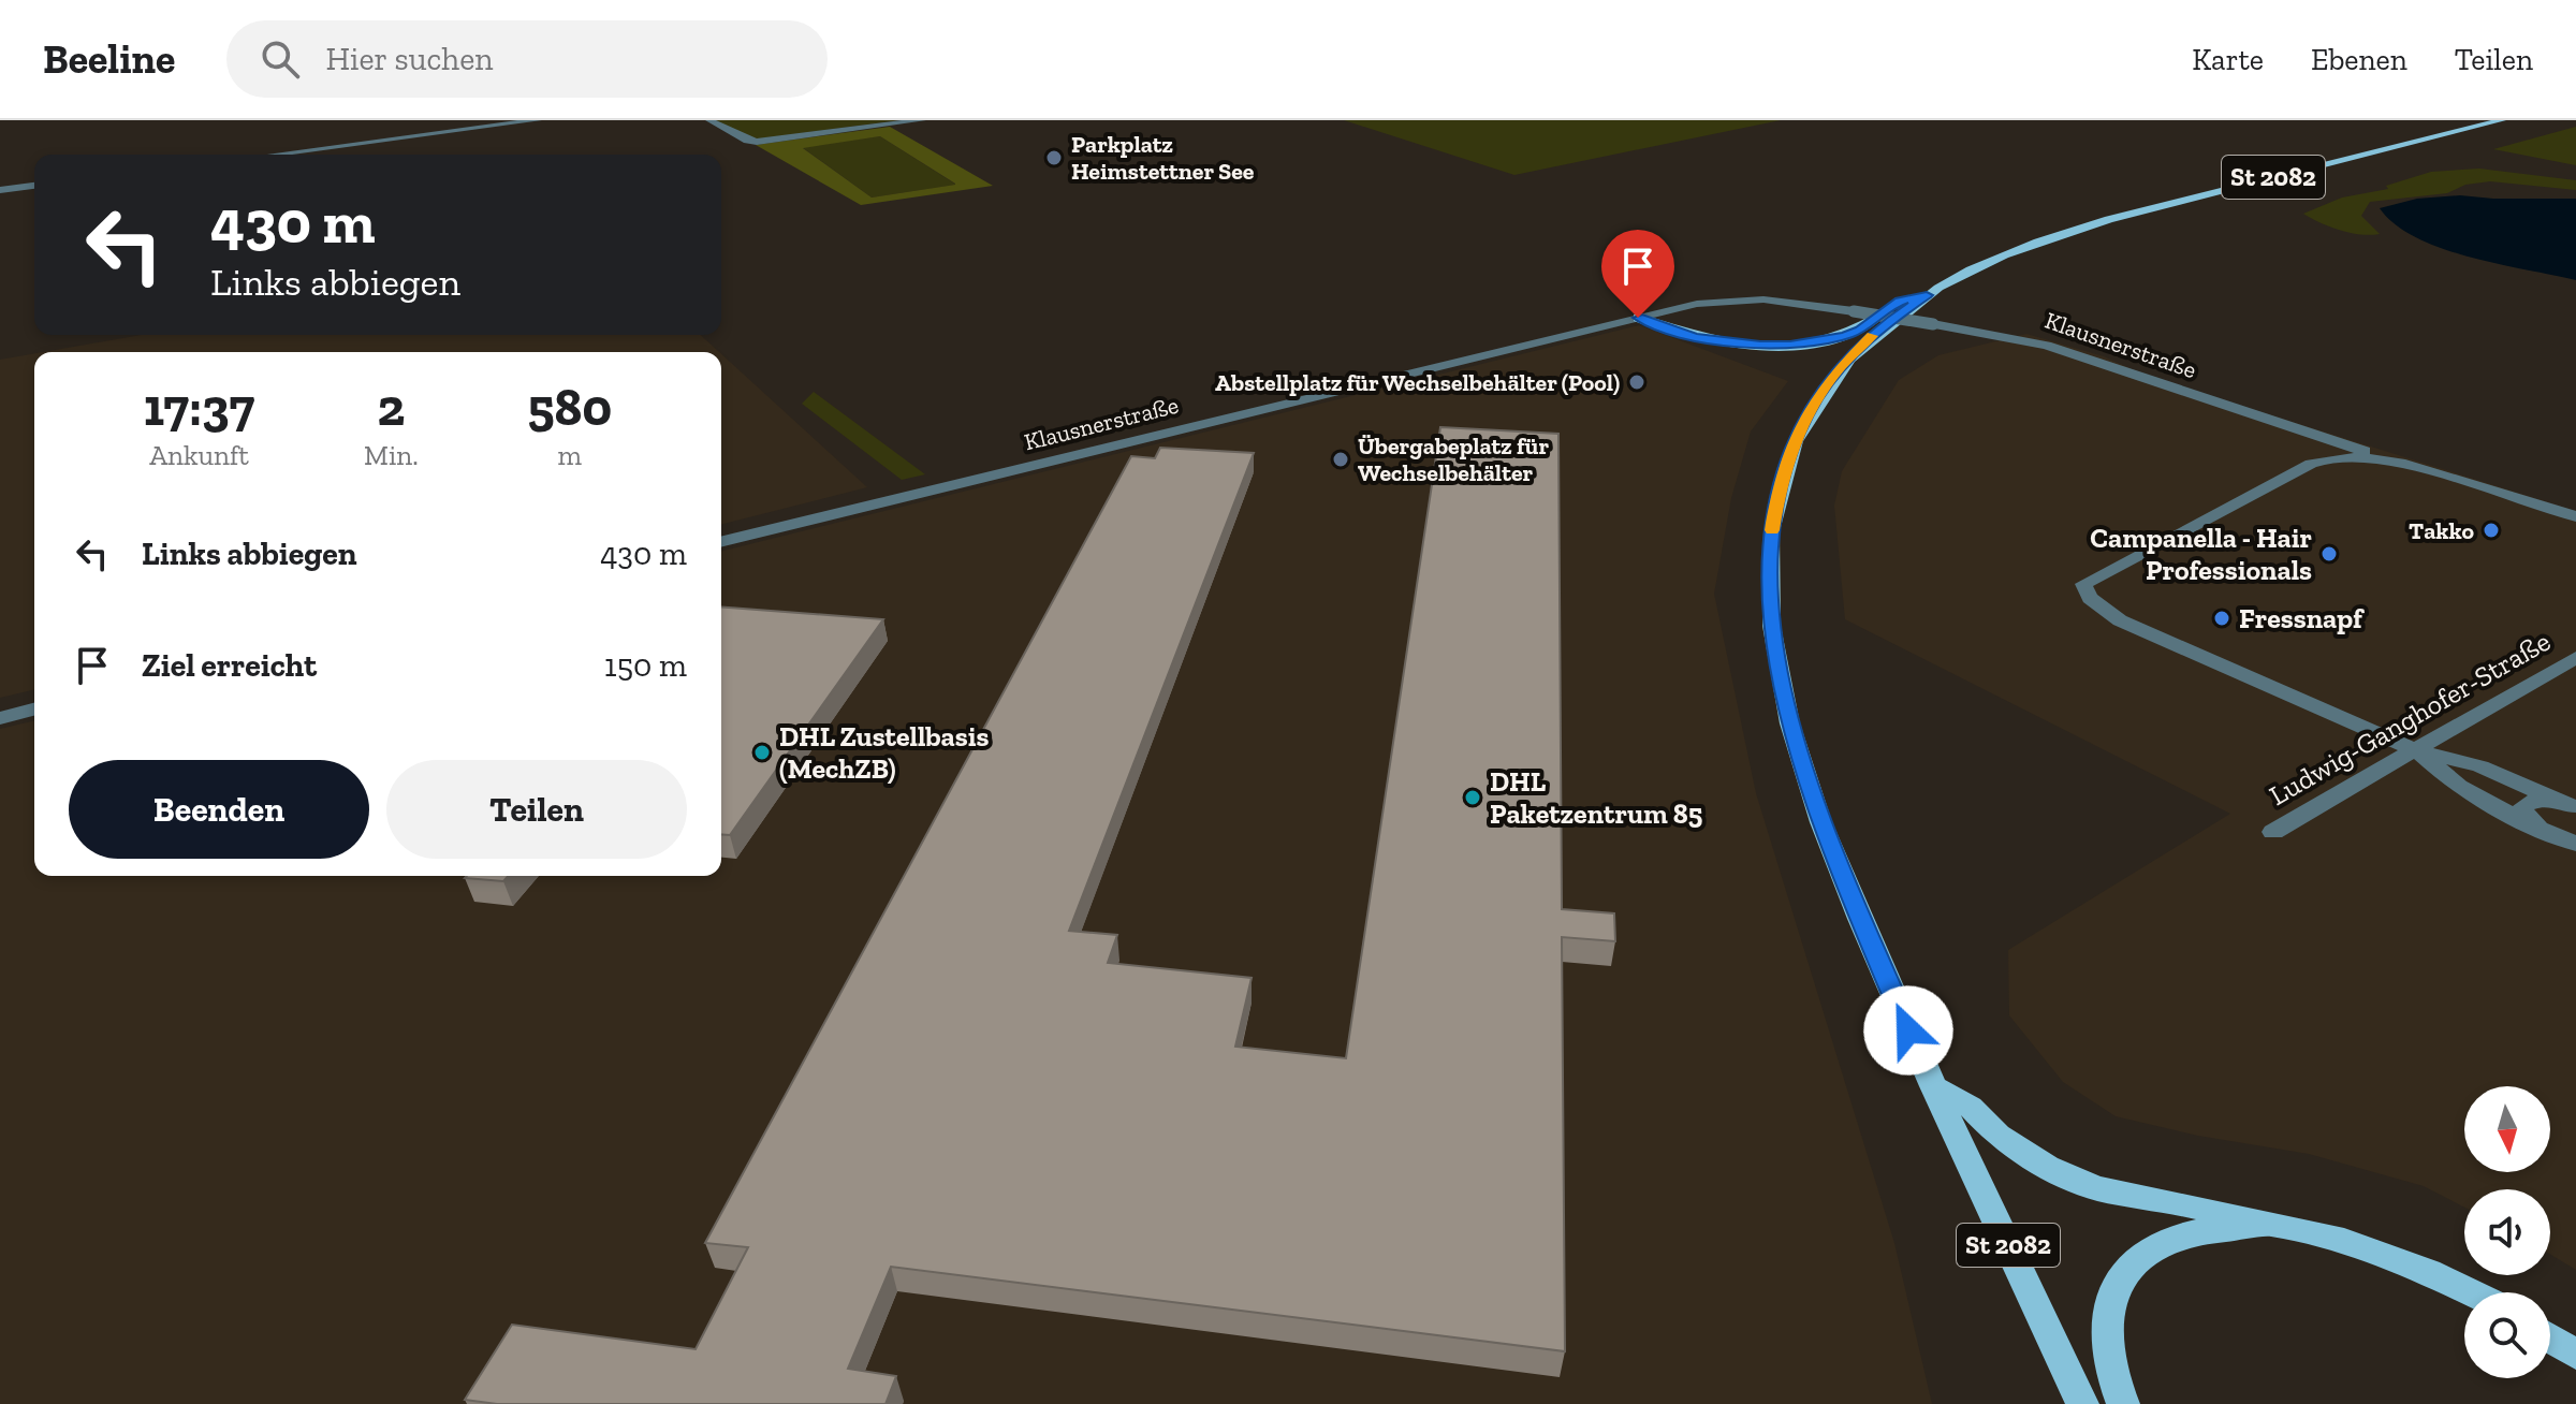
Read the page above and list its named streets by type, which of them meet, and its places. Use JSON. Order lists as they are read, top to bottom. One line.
{"streets":{"main road":["St 2082"],"street":["Klausnerstraße","Ludwig-Ganghofer-Straße"]},"places":["Parkplatz Heimstettner See","Abstellplatz für Wechselbehälter (Pool)","Übergabeplatz für Wechselbehälter","Takko","Campanella - Hair Professionals","Fressnapf","DHL Zustellbasis (MechZB)","DHL Paketzentrum 85"],"north":"bottom","page":{"header":"Beeline","search":"Hier suchen","nav":["Karte","Ebenen","Teilen"],"turn":["430 m","Links abbiegen"],"eta":["17:37","Ankunft","2","Min.","580","m"],"list":[{"name":"Links abbiegen","value":"430 m"},{"name":"Ziel erreicht","value":"150 m"}],"buttons":["Beenden","Teilen"]}}
